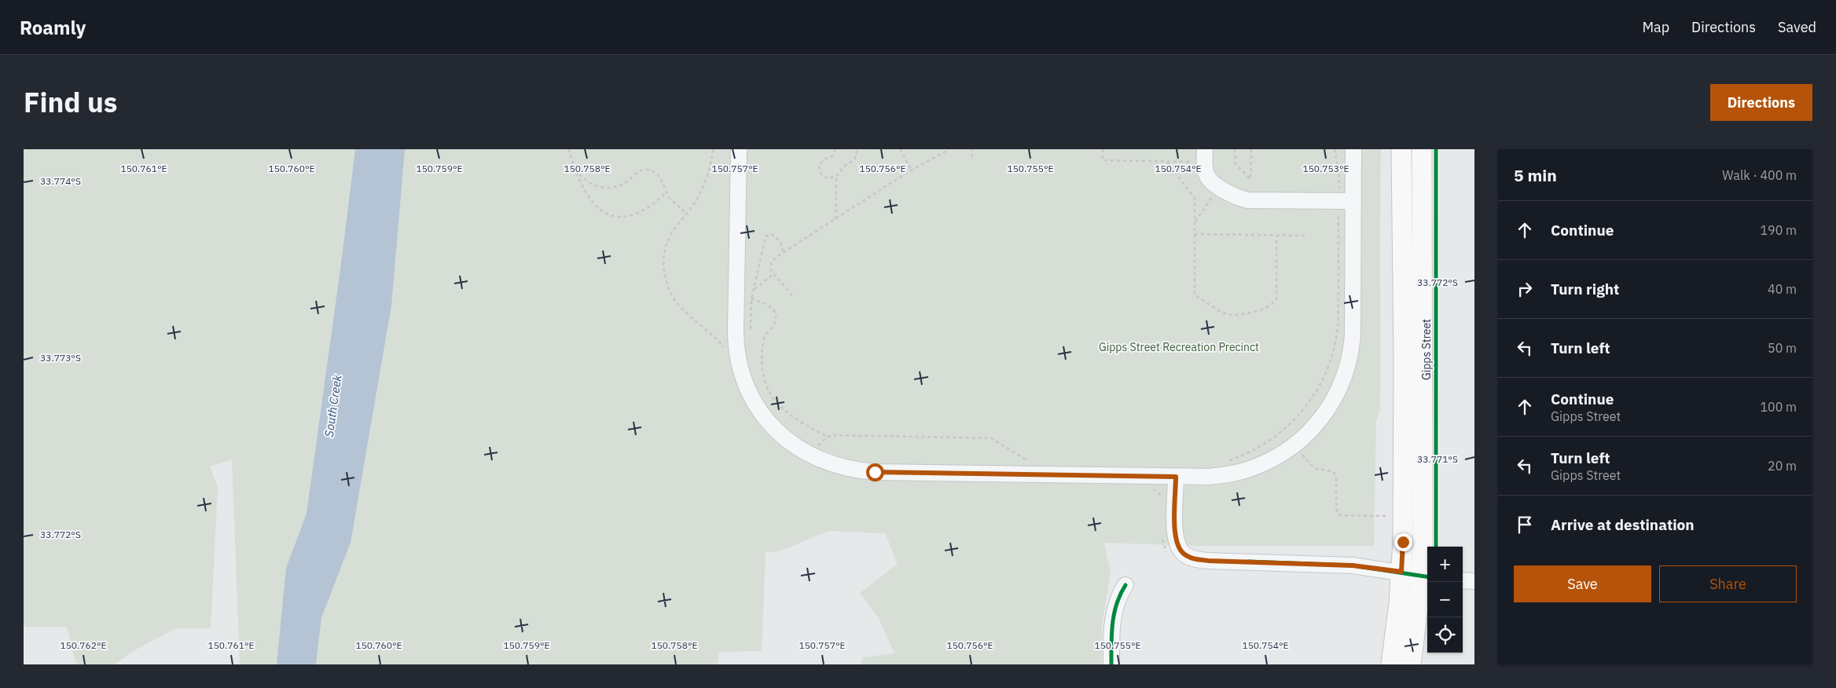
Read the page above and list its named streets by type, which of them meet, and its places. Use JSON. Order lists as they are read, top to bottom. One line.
{"streets":{"main road":["Gipps Street"]},"water":["South Creek"],"parks":["Gipps Street Recreation Precinct"],"page":{"header":"Roamly","nav":["Map","Directions","Saved"],"title":"Find us","buttons":["Directions",["Save","Share"]],"heading":["5 min","Walk · 400 m"],"list":[["Continue","190 m"],["Turn right","40 m"],["Turn left","50 m"],["Continue","Gipps Street","100 m"],["Turn left","Gipps Street","20 m"],"Arrive at destination"],"map_buttons":["+","−"]},"coordinates":["150.753°E","150.761°E","150.760°E","150.759°E","150.758°E","150.757°E","150.756°E","150.755°E","150.754°E","33.774°S","33.772°S","33.773°S","33.771°S","150.762°E"]}
